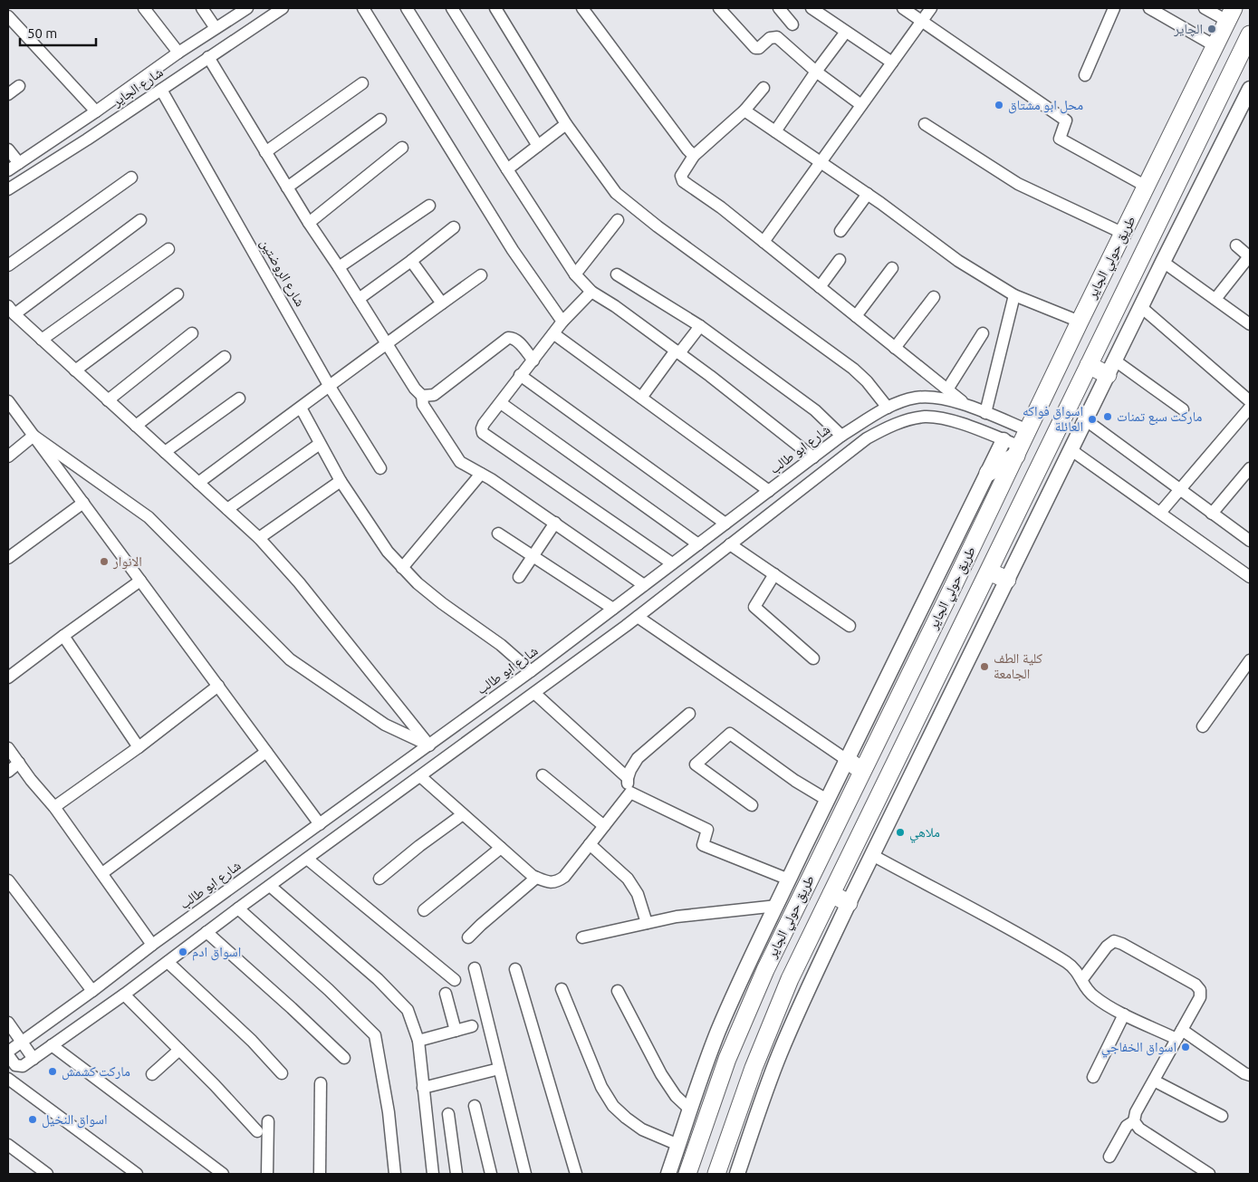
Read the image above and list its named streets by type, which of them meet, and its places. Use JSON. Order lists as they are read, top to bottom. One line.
{"streets":{"highway":["طريق حولي الجاير"],"street":["شارع الجاير","شارع الروضتين","شارع ابو طالب"]},"crossings":[["شارع الجاير","شارع الروضتين"],["طريق حولي الجاير","شارع ابو طالب"]],"places":["الچاير","محل ابو مشتاق","ماركت سبع تمنات","اسواق فواكه العائلة","الانوار","كلية الطف الجامعة","ملاهي","اسواق ادم","اسواق الخفاجي","ماركت كشمش","اسواق النخيل"],"scale_bar":"50 m"}
